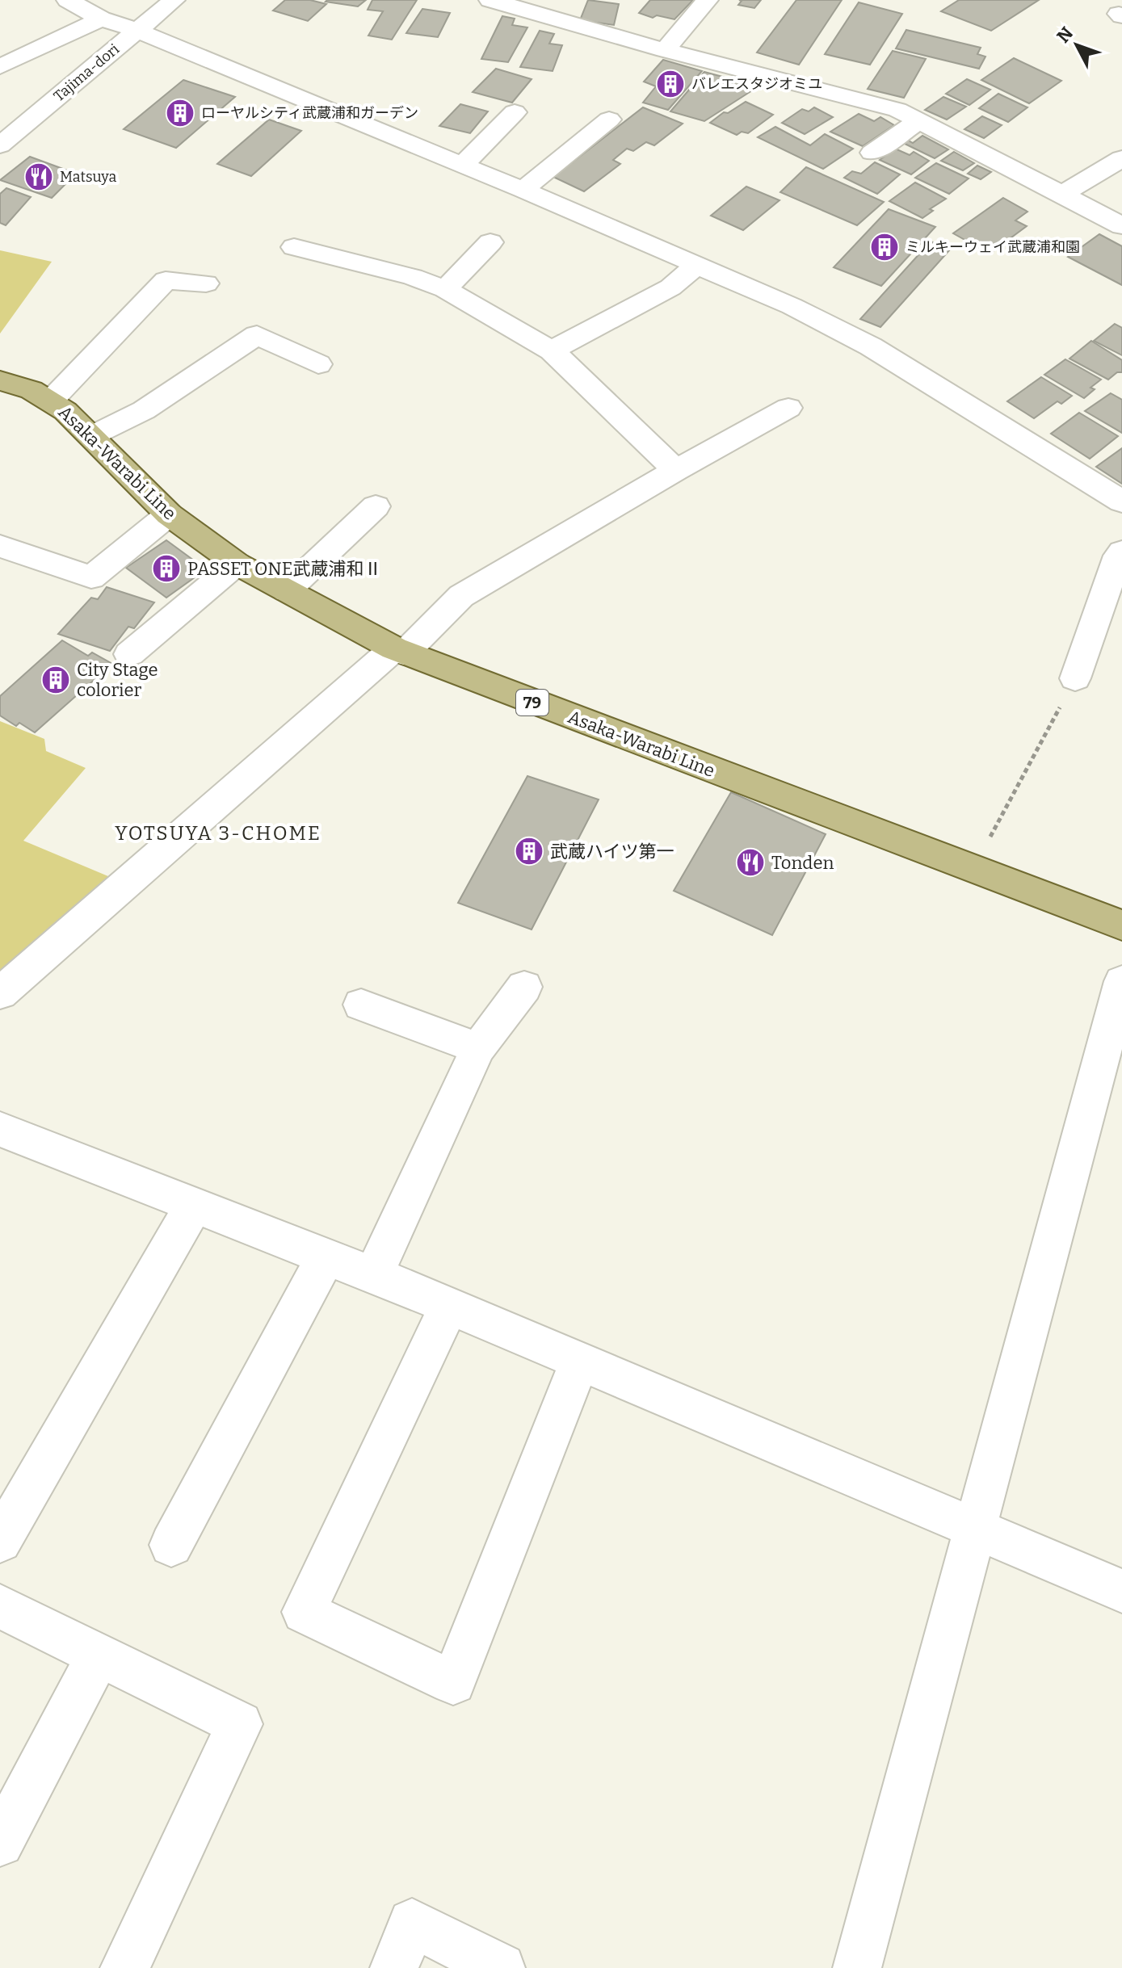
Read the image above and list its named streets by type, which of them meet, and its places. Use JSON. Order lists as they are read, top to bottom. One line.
{"streets":{"main road":["Asaka-Warabi Line","79"],"street":["Tajima-dori"]},"districts":["YOTSUYA 3-CHOME"],"places":{"building":["バレエスタジオミユ","ローヤルシティ武蔵浦和ガーデン","ミルキーウェイ武蔵浦和園","PASSET ONE武蔵浦和Ⅱ","City Stage colorier","武蔵ハイツ第一"],"restaurant":["Matsuya","Tonden"]},"north":"top left"}
